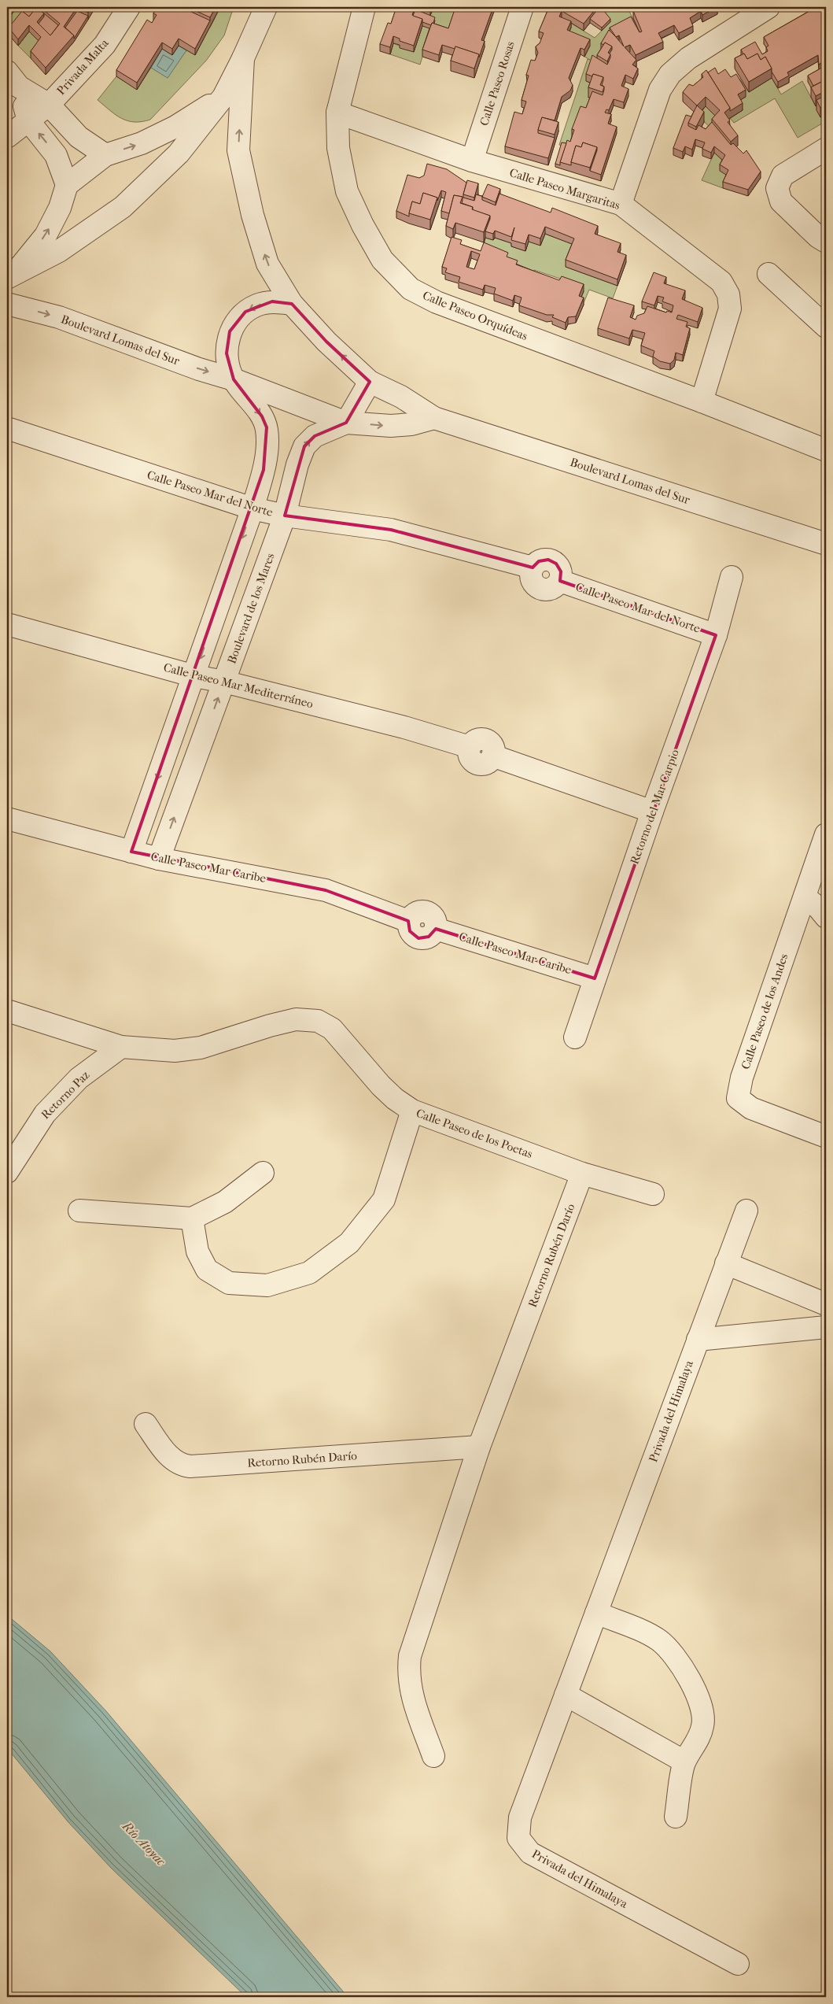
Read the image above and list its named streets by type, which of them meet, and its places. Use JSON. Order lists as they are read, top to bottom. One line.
{"streets":{"street":["Privada Malta","Calle Paseo Rosas","Calle Paseo Margaritas","Calle Paseo Orquídeas","Boulevard Lomas del Sur","Calle Paseo Mar del Norte","Boulevard de los Mares","Calle Paseo Mar Mediterráneo","Retorno del Mar Carpio","Calle Paseo Mar Caribe","Calle Paseo de los Andes","Retorno Paz","Calle Paseo de los Poetas","Retorno Rubén Darío","Privada del Himalaya"]},"crossings":[["Calle Paseo Rosas","Calle Paseo Margaritas"],["Calle Paseo Margaritas","Calle Paseo Orquídeas"],["Boulevard Lomas del Sur","Boulevard de los Mares"],["Calle Paseo Mar del Norte","Boulevard de los Mares"],["Calle Paseo Mar del Norte","Retorno del Mar Carpio"],["Boulevard de los Mares","Calle Paseo Mar Mediterráneo"],["Boulevard de los Mares","Calle Paseo Mar Caribe"],["Calle Paseo Mar Mediterráneo","Retorno del Mar Carpio"],["Retorno del Mar Carpio","Calle Paseo Mar Caribe"],["Retorno Paz","Calle Paseo de los Poetas"],["Calle Paseo de los Poetas","Retorno Rubén Darío"]],"water":["Río Atoyac"]}
